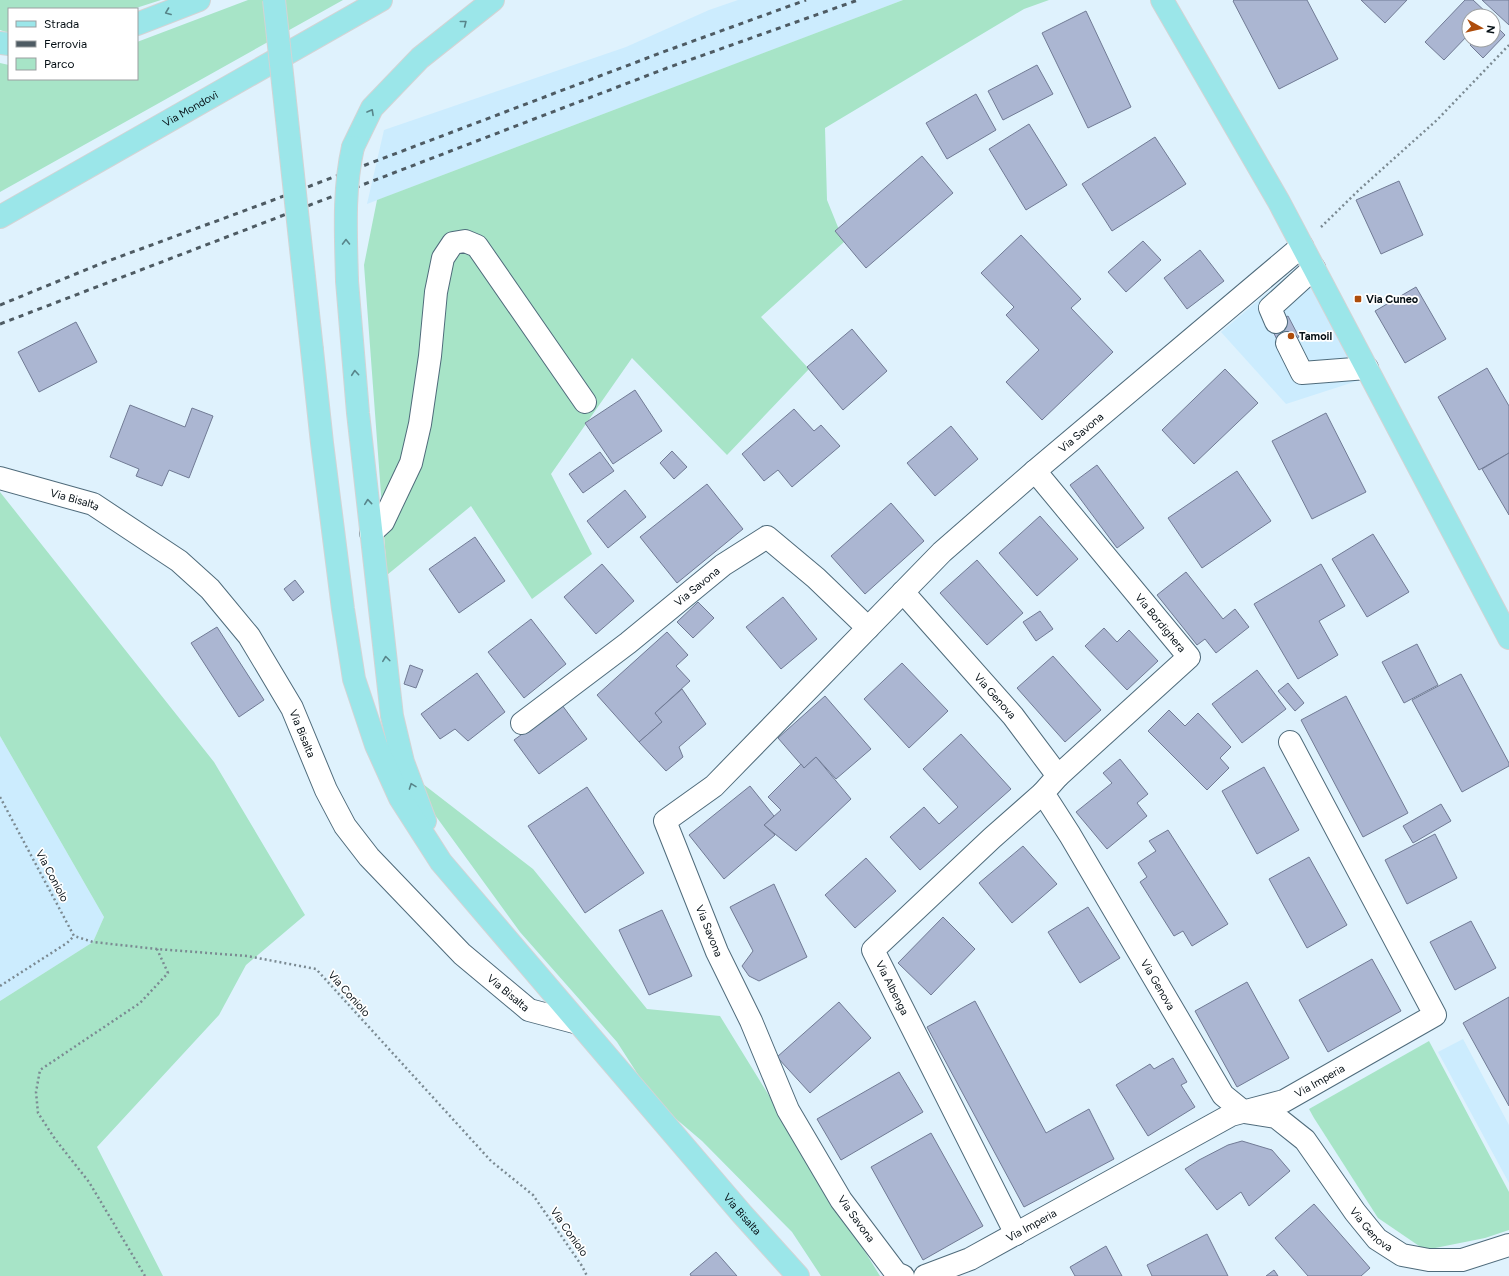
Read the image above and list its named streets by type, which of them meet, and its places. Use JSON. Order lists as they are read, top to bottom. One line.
{"streets":{"main road":["Via Mondovì","Via Bisalta"],"street":["Via Savona","Via Bordighera","Via Genova","Via Albenga","Via Imperia"],"path":["Via Coniolo"]},"crossings":[["Via Savona","Via Bordighera"],["Via Savona","Via Genova"],["Via Bordighera","Via Genova"],["Via Genova","Via Albenga"],["Via Genova","Via Imperia"],["Via Albenga","Via Imperia"]],"places":{"transit":["Via Cuneo"],"other":["Tamoil"]},"legend":["Strada","Ferrovia","Parco"],"north":"right"}
